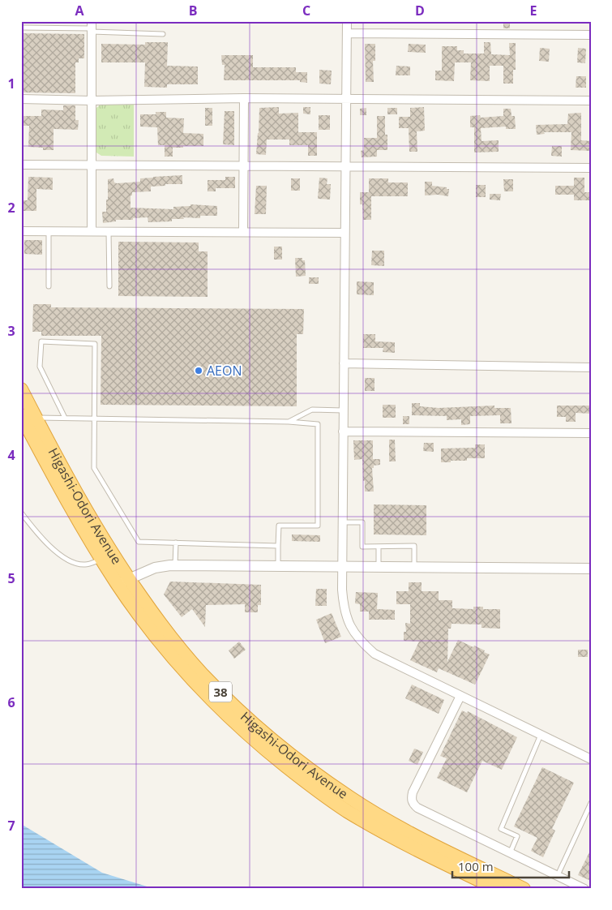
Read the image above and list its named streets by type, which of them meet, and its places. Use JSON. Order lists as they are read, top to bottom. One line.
{"streets":{"highway":["Higashi-Odori Avenue","38"]},"places":["AEON"],"scale_bar":"100 m","grid":{"columns":["A","B","C","D","E"],"rows":["1","2","3","4","5","6","7"]}}
